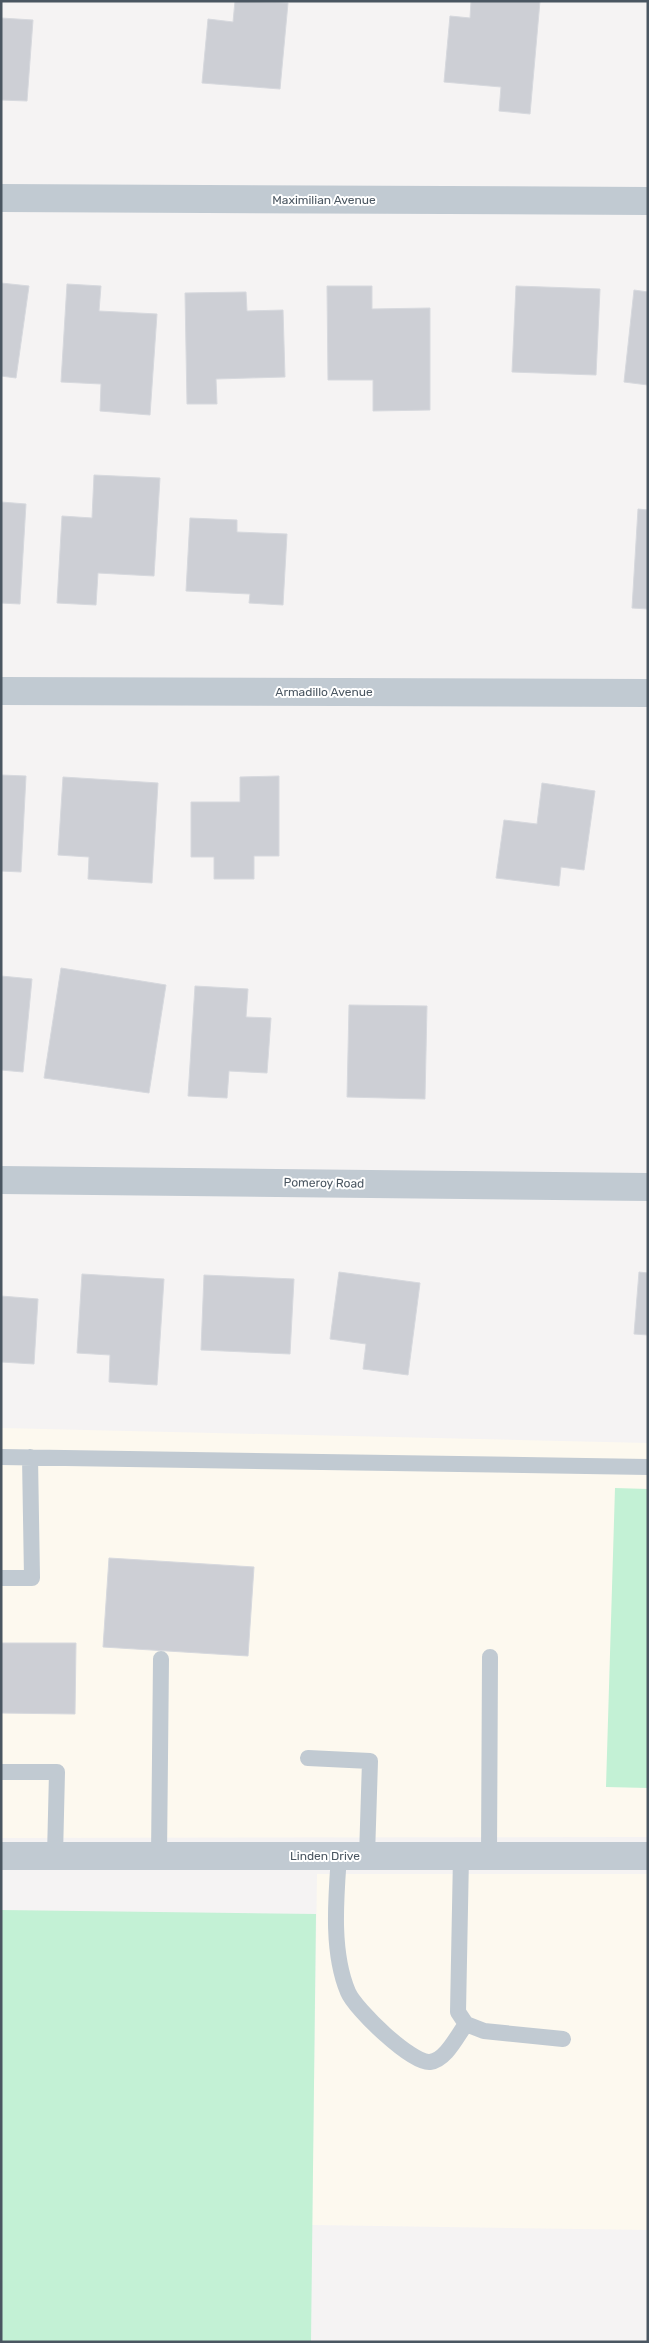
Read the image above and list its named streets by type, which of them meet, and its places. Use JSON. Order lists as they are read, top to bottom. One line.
{"streets":{"street":["Maximilian Avenue","Armadillo Avenue","Pomeroy Road","Linden Drive"]}}
